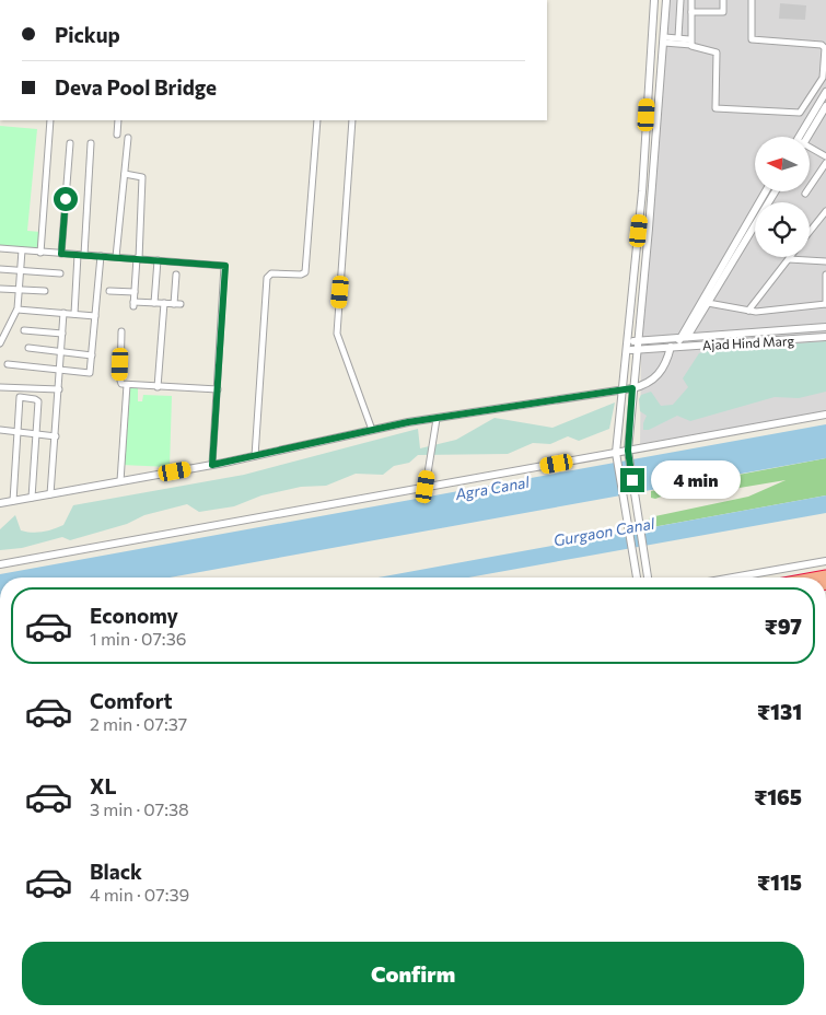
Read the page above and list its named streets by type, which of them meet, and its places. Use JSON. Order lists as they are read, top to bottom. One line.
{"streets":{"street":["Ajad Hind Marg"]},"water":["Agra Canal","Gurgaon Canal"],"north":"left","page":{"banner":["Pickup","Deva Pool Bridge"],"bubble":"4 min","list":[{"name":"Economy","note":"1 min · 07:36","value":"₹97"},{"name":"Comfort","note":"2 min · 07:37","value":"₹131"},{"name":"XL","note":"3 min · 07:38","value":"₹165"},{"name":"Black","note":"4 min · 07:39","value":"₹115"}],"buttons":"Confirm"}}
